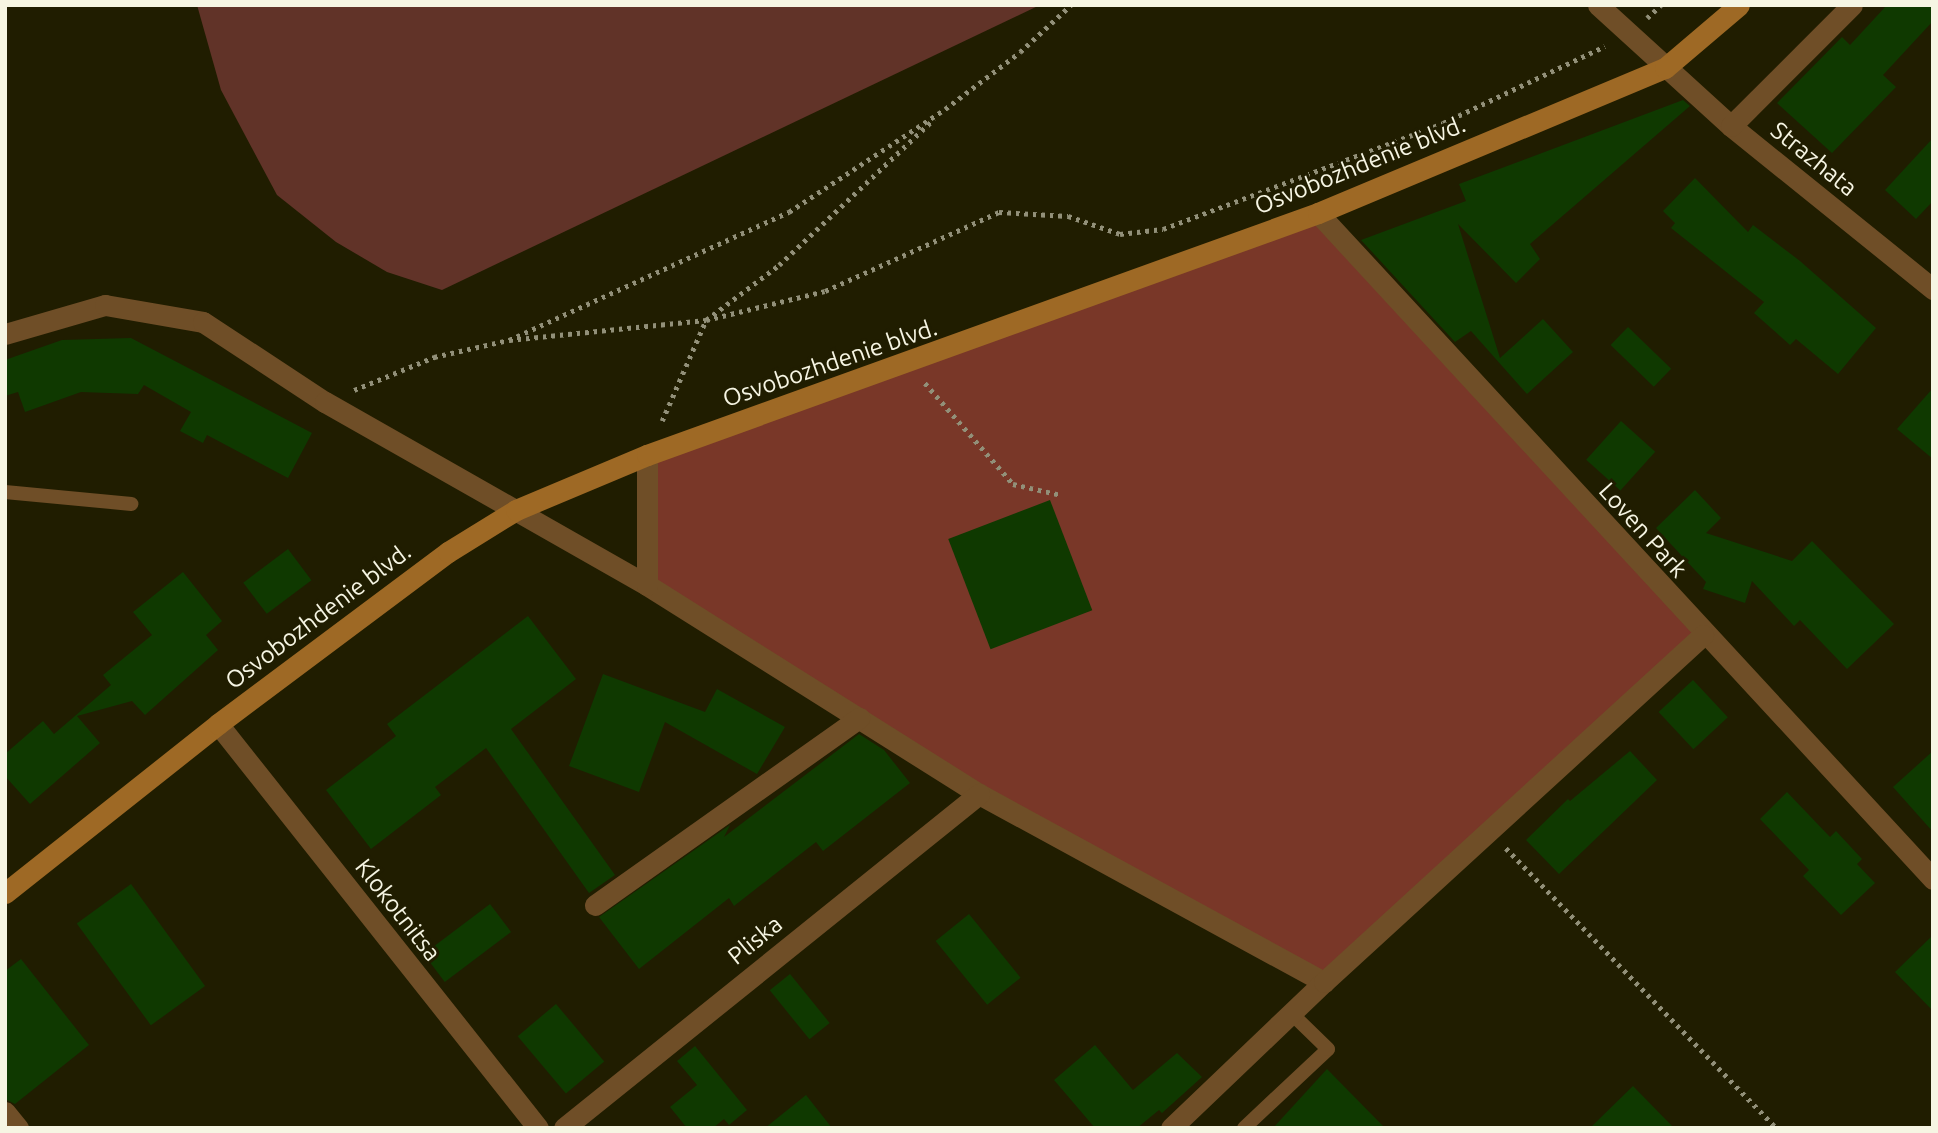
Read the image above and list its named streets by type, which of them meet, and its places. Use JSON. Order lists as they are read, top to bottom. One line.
{"streets":{"main road":["Osvobozhdenie blvd."],"street":["Strazhata","Loven Park","Klokotnitsa","Pliska"]},"crossings":[["Strazhata","Osvobozhdenie blvd."],["Osvobozhdenie blvd.","Loven Park"],["Osvobozhdenie blvd.","Klokotnitsa"]]}
